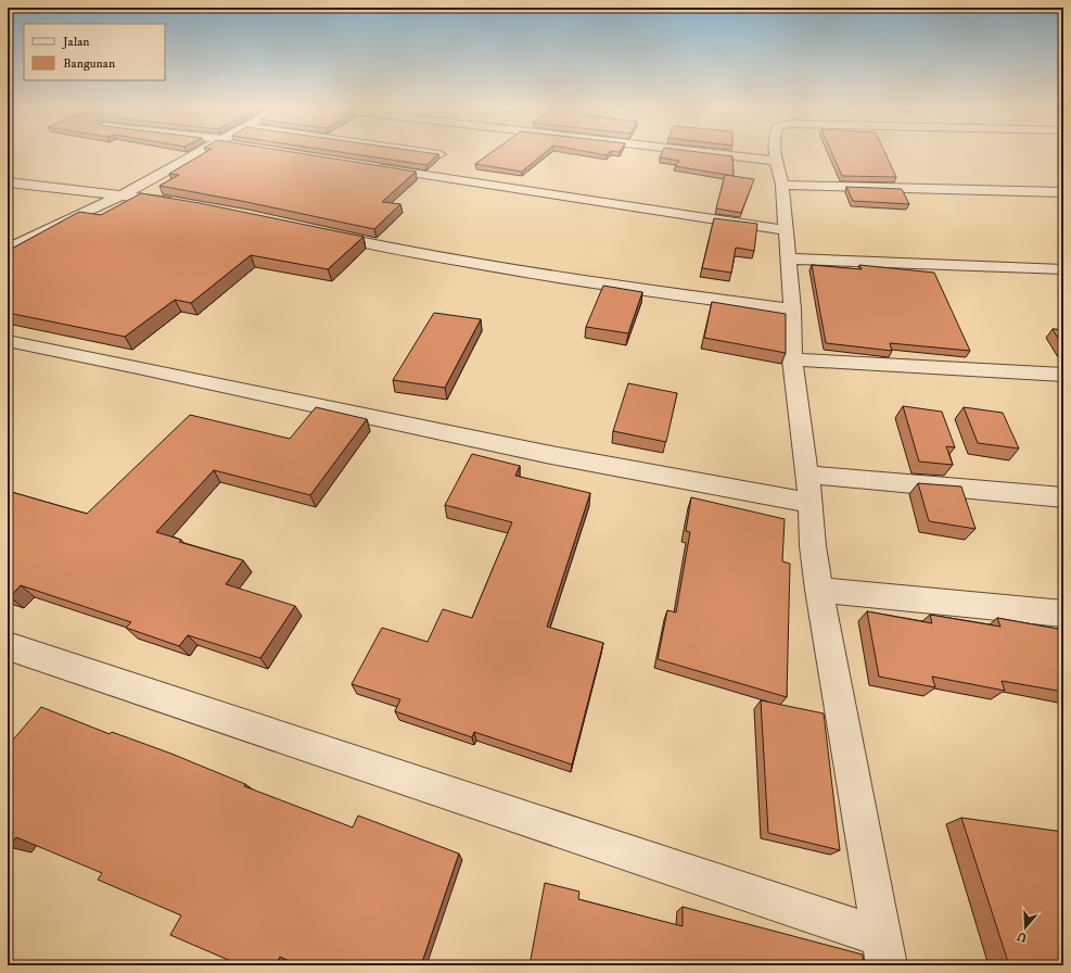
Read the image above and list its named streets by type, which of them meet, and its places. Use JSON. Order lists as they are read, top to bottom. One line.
{"legend":["Jalan","Bangunan"],"north":"bottom"}
